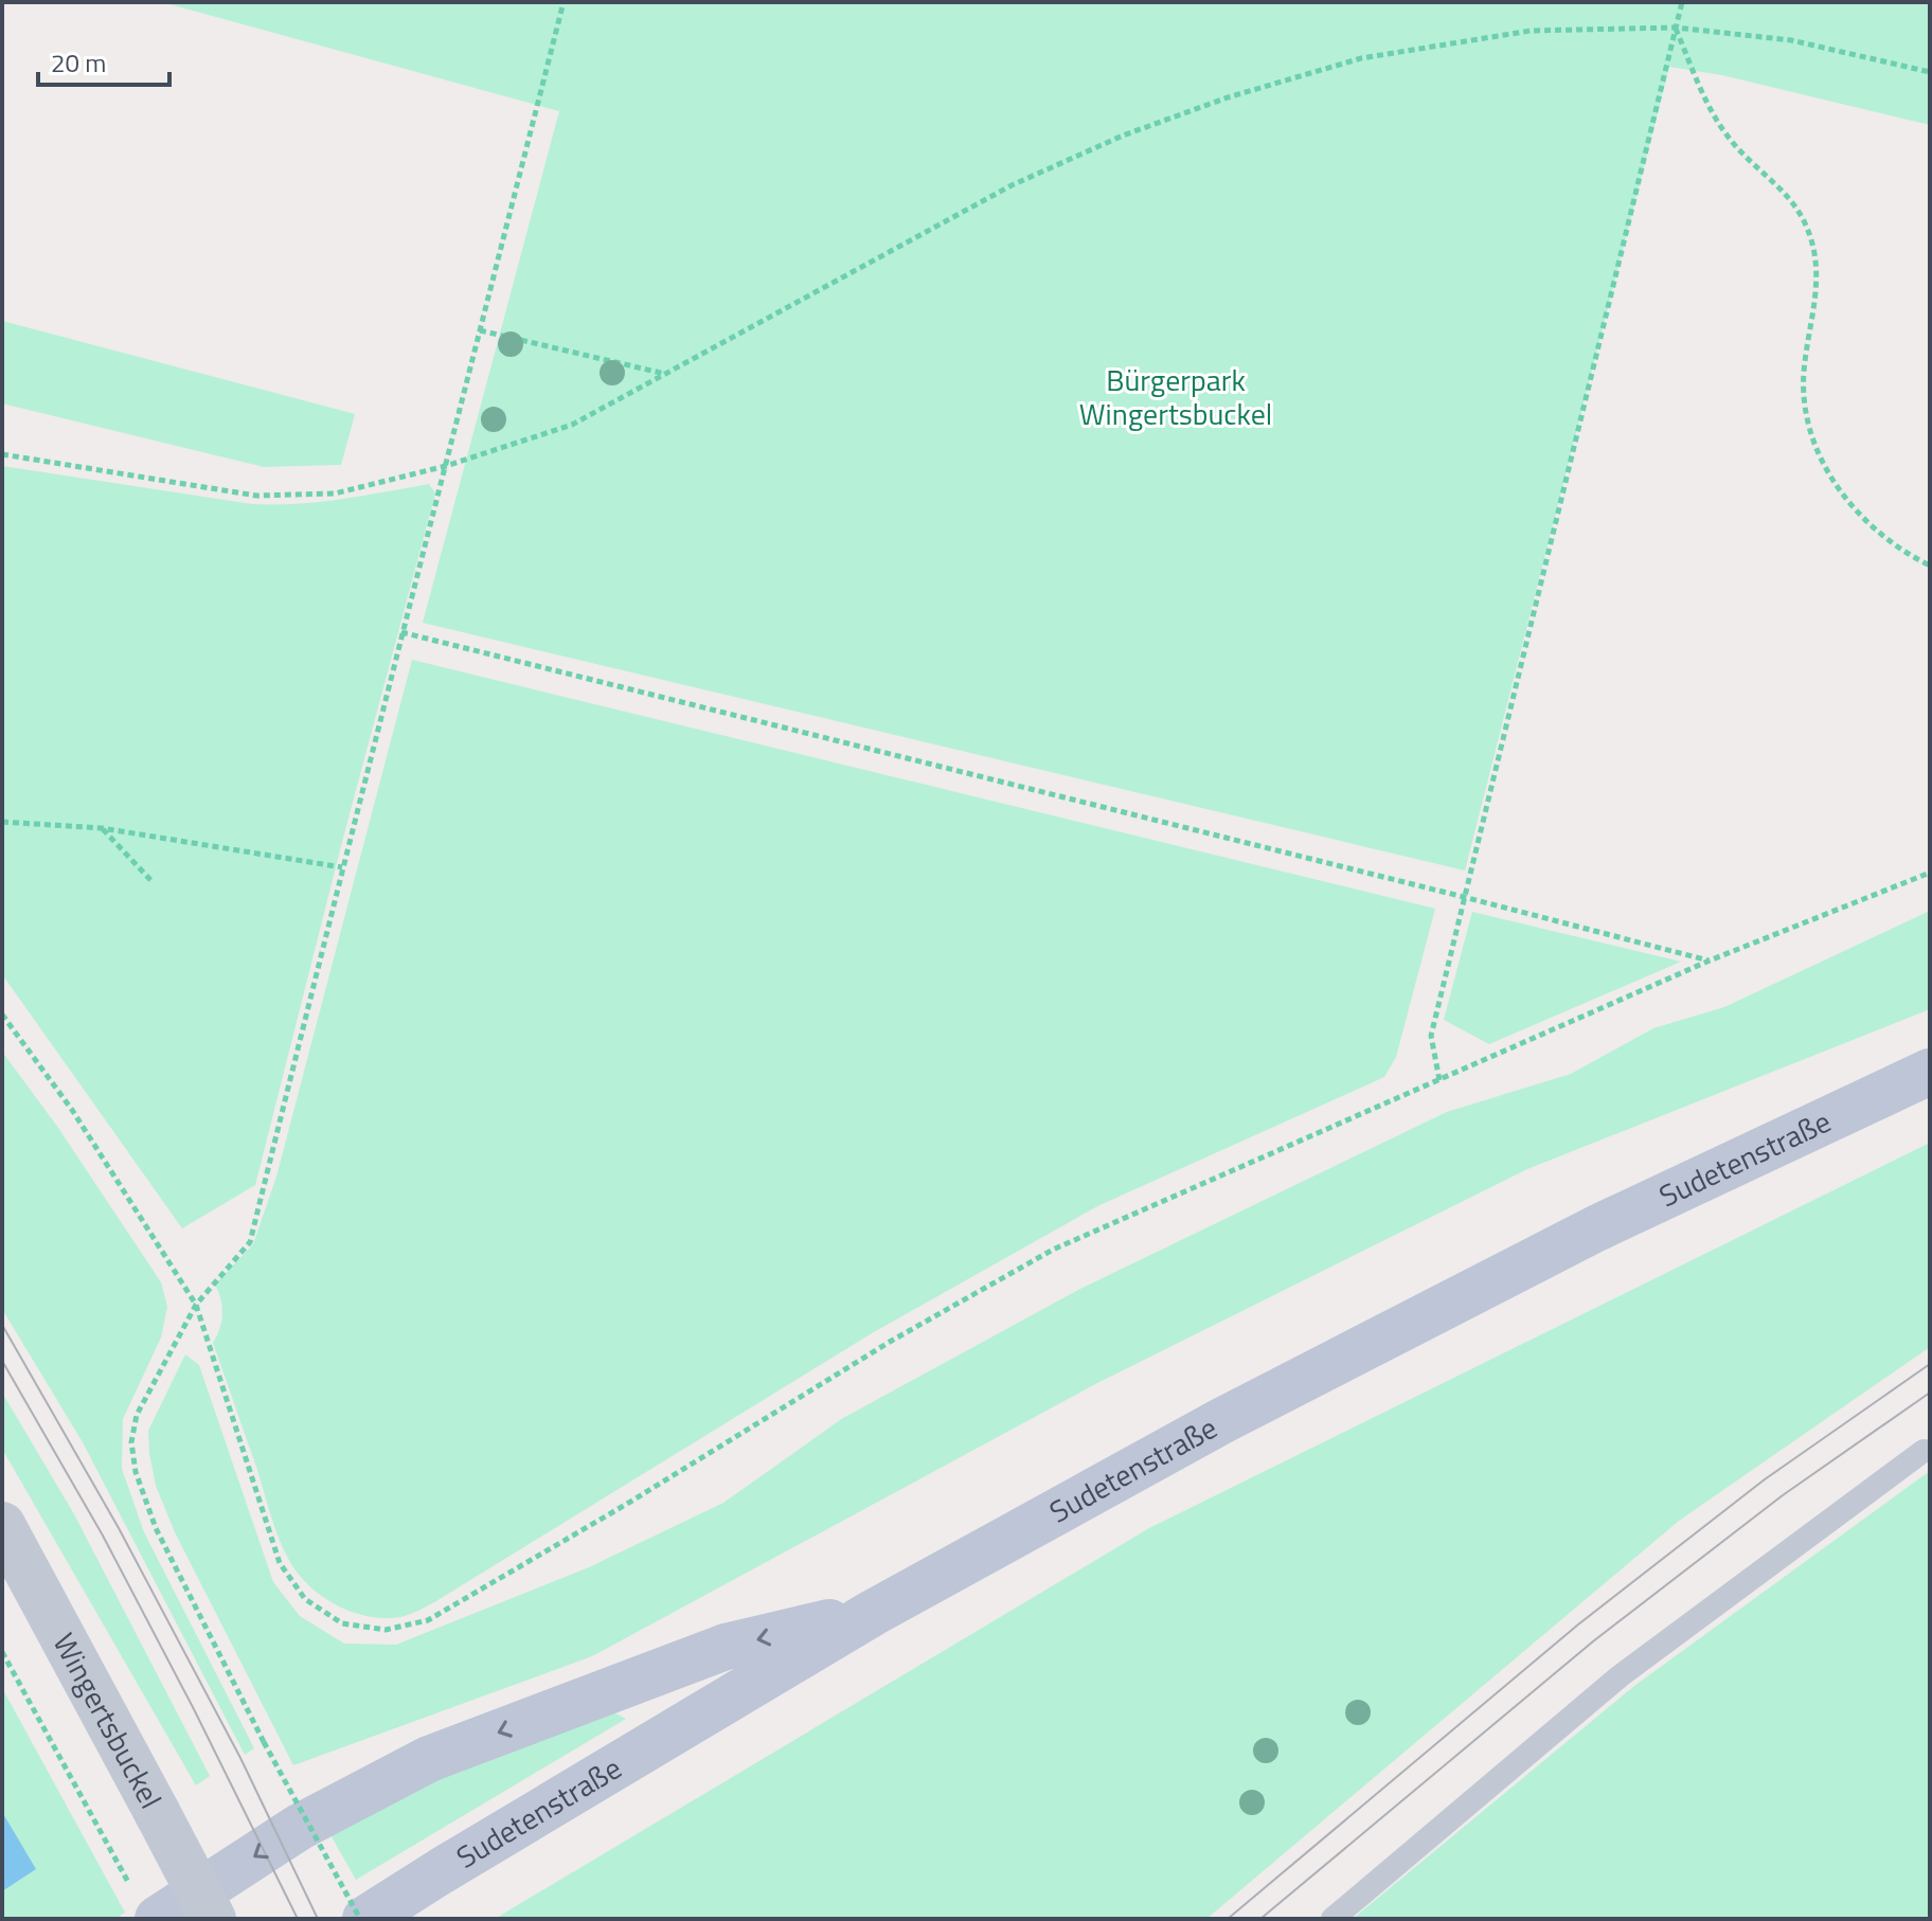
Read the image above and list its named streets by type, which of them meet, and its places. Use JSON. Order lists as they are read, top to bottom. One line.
{"streets":{"main road":["Sudetenstraße"],"street":["Wingertsbuckel"]},"parks":["Bürgerpark Wingertsbuckel"],"scale_bar":"20 m"}
